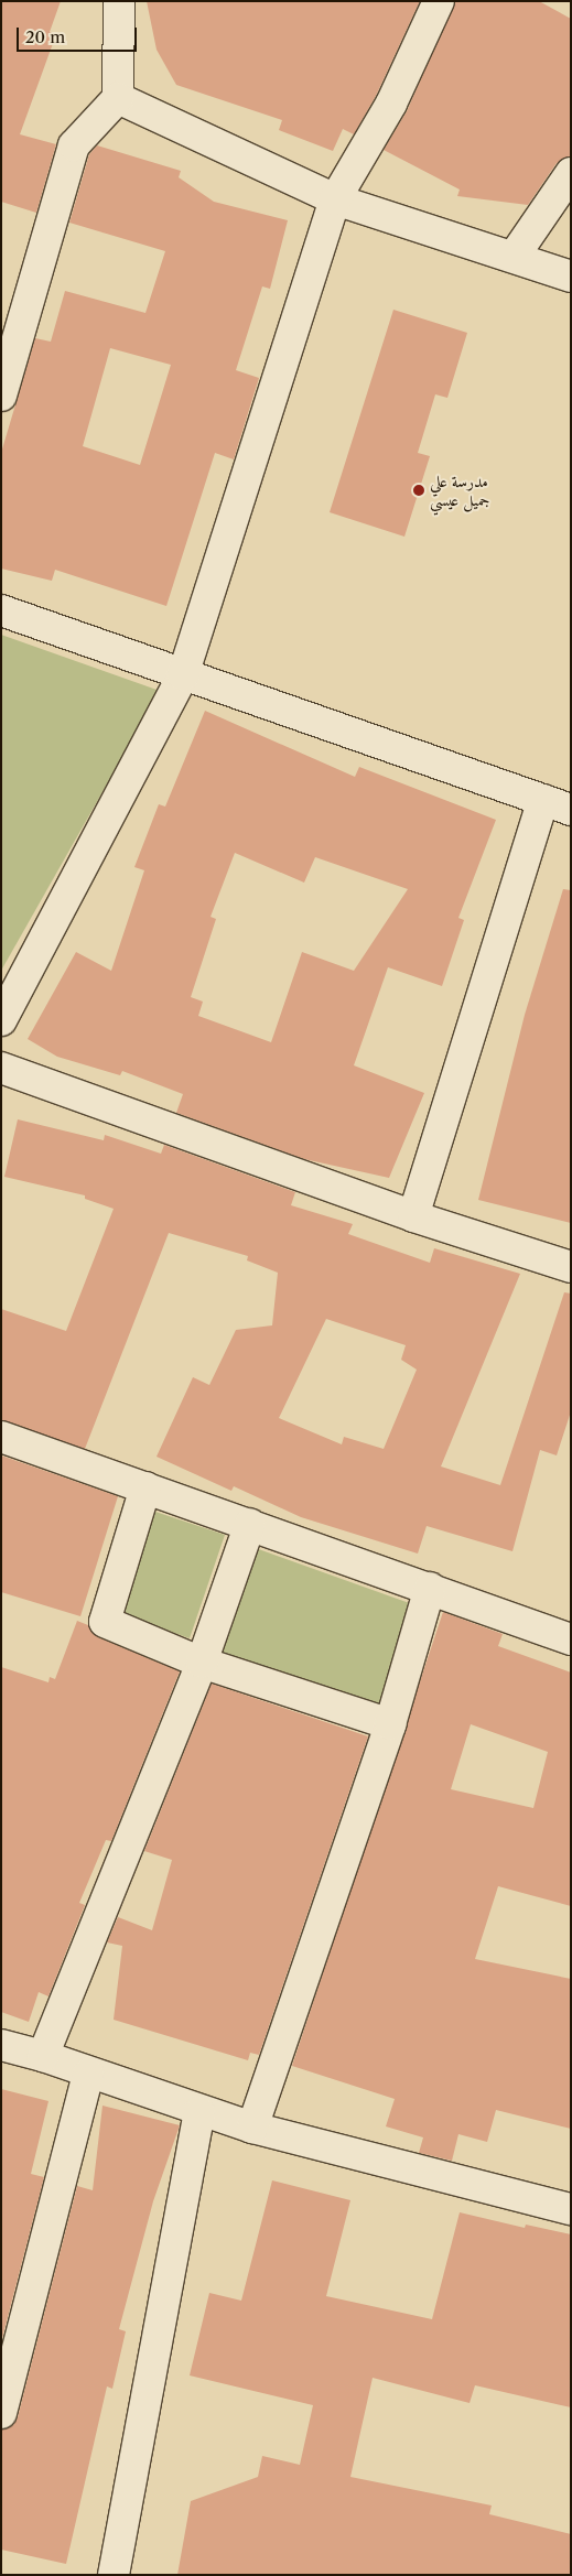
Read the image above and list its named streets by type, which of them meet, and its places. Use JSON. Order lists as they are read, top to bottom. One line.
{"places":["مدرسة علي جميل عيسي"],"scale_bar":"20 m"}
